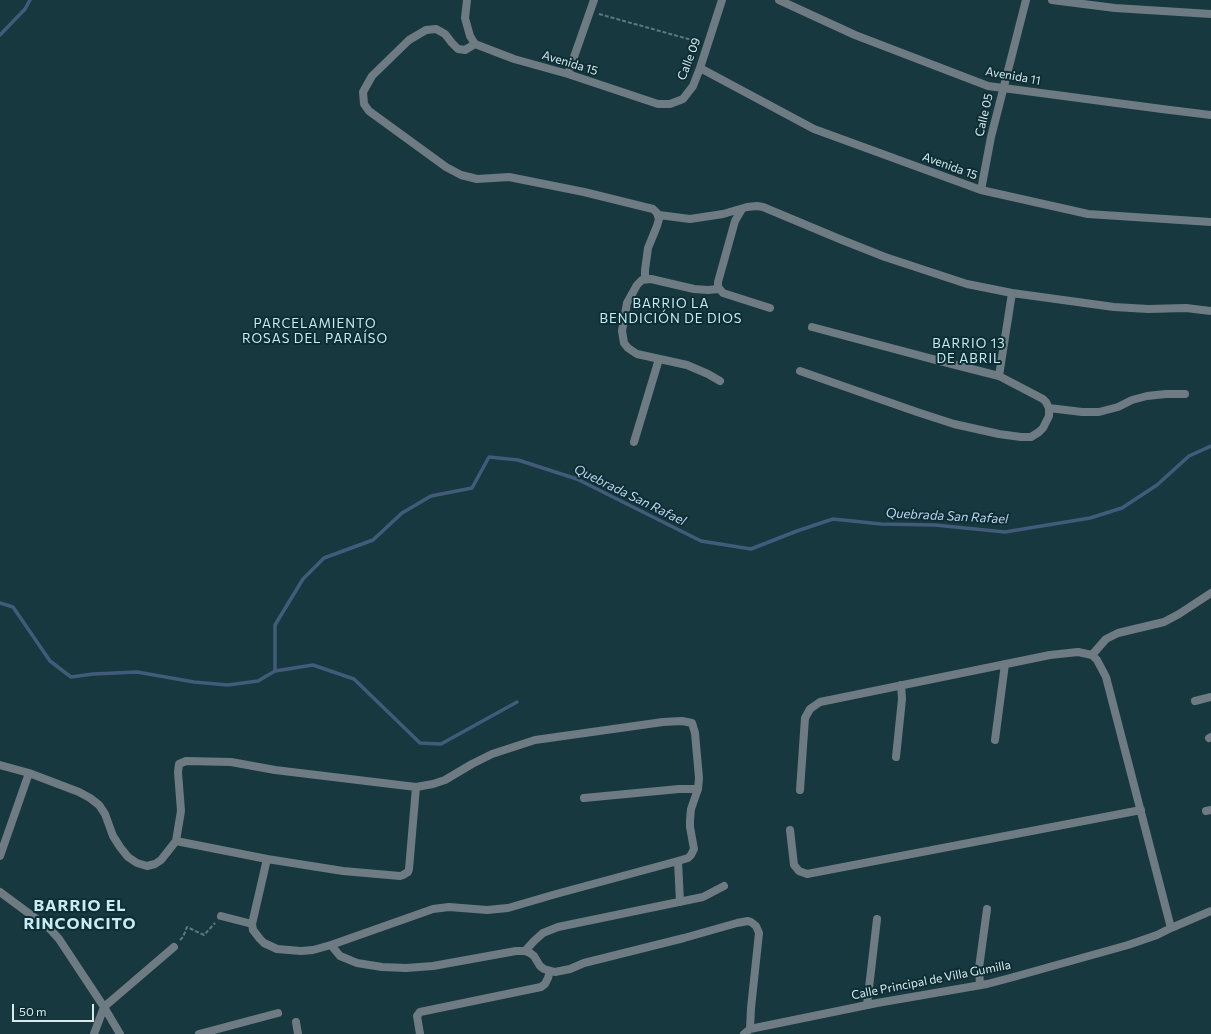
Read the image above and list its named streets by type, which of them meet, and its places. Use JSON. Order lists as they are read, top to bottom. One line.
{"streets":{"street":["Calle 09","Avenida 15","Avenida 11","Calle 05","Calle Principal de Villa Gumilla"]},"crossings":[["Calle 09","Avenida 15"],["Avenida 15","Calle 05"],["Avenida 11","Calle 05"]],"districts":["BARRIO LA BENDICIÓN DE DIOS","PARCELAMIENTO ROSAS DEL PARAÍSO","BARRIO 13 DE ABRIL","BARRIO EL RINCONCITO"],"water":["Quebrada San Rafael"],"scale_bar":"50 m"}
